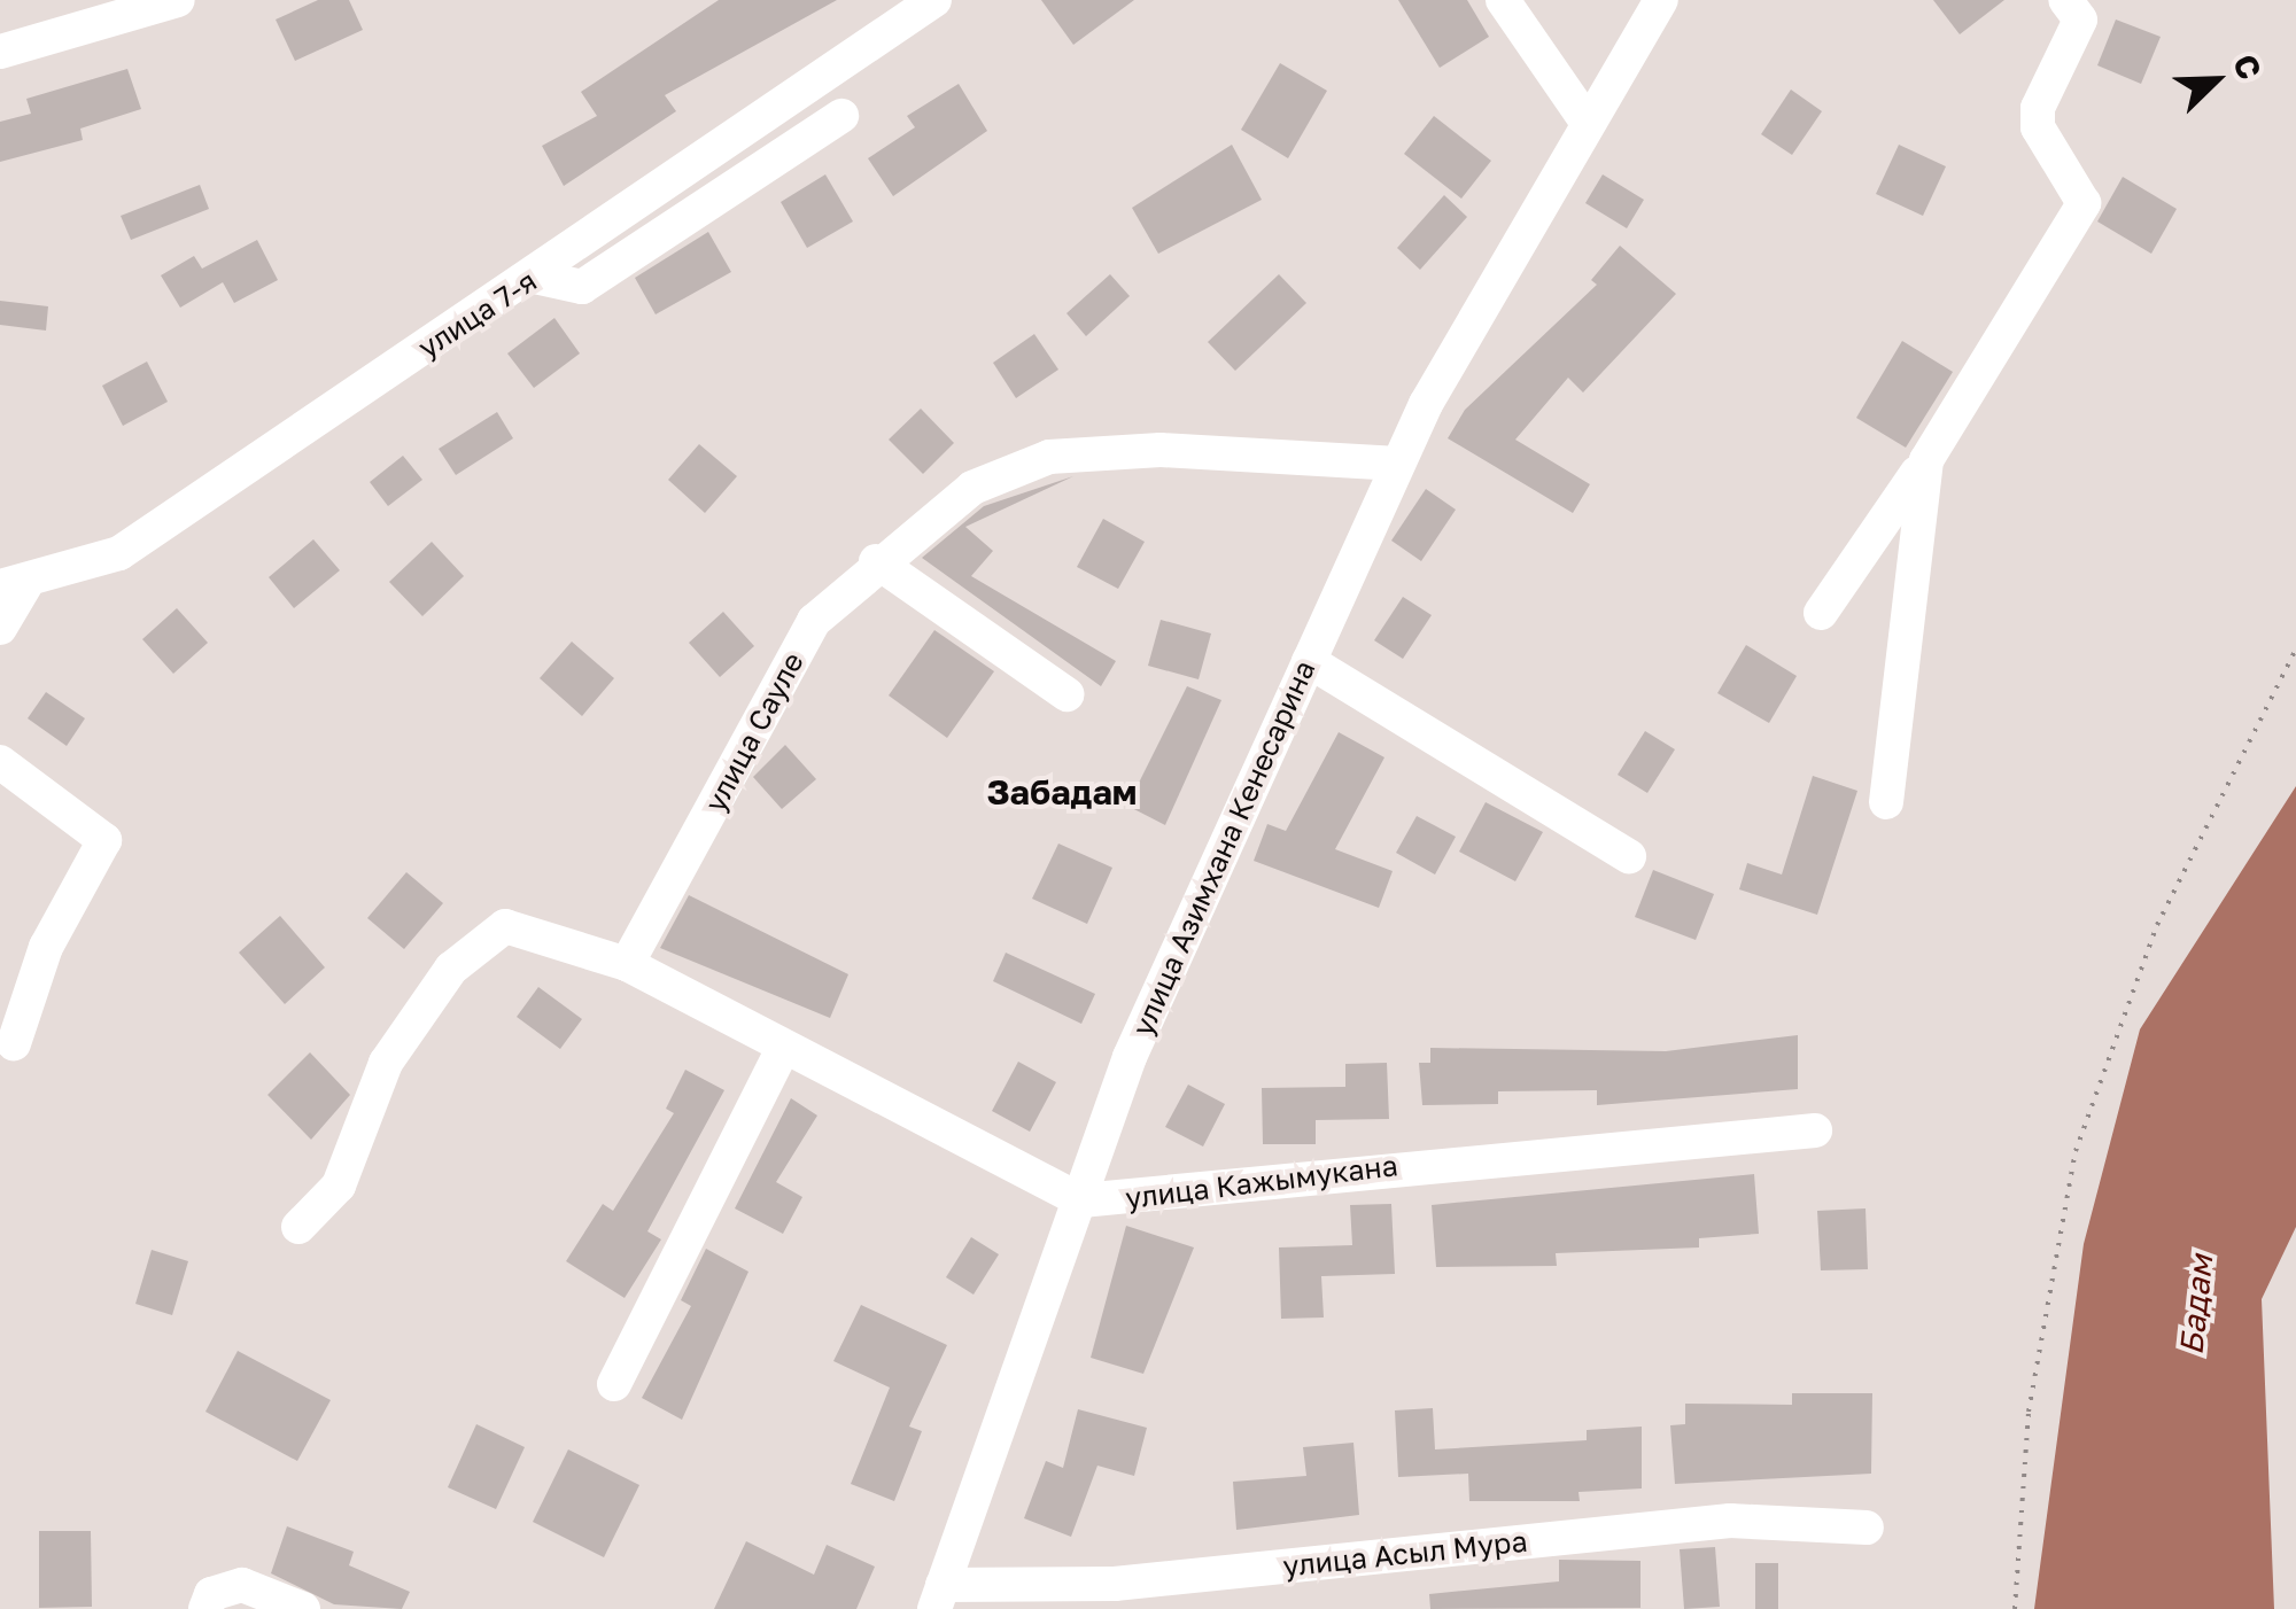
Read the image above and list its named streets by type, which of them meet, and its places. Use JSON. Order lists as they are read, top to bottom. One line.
{"streets":{"street":["улица 7-я","улица Сауле","улица Азимхана Кенесарина","улица Кажымукана","улица Асыл Мура"]},"crossings":[["улица Сауле","улица Азимхана Кенесарина"],["улица Азимхана Кенесарина","улица Кажымукана"],["улица Азимхана Кенесарина","улица Асыл Мура"]],"districts":["Забадам"],"water":["Бадам"],"north":"top right"}
